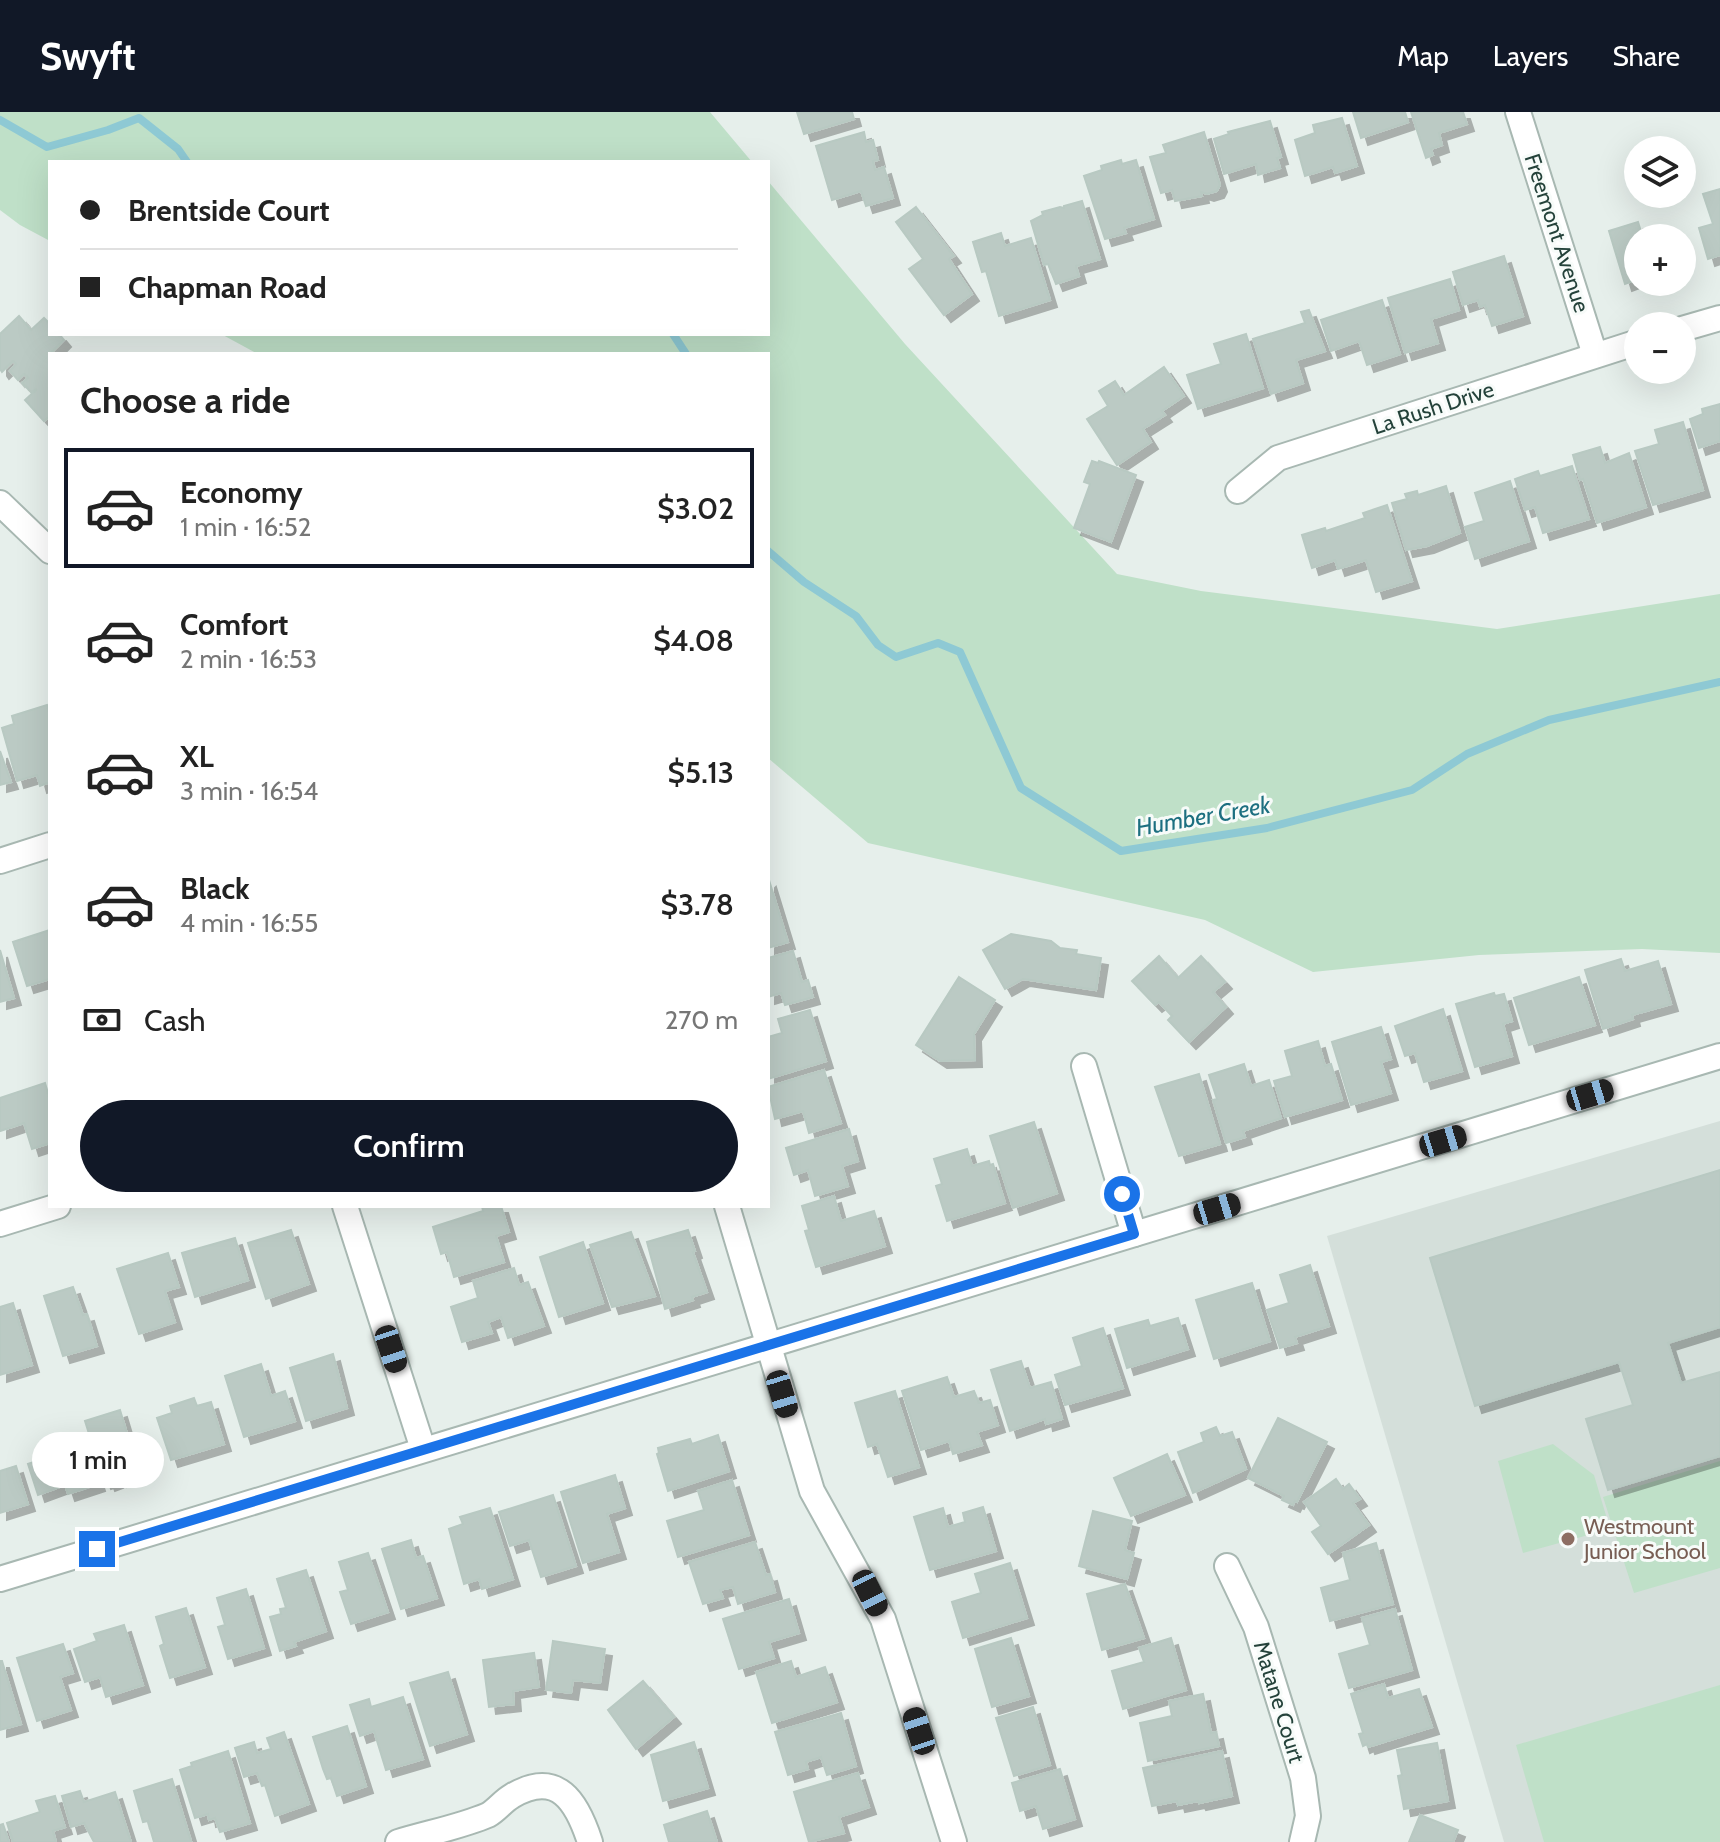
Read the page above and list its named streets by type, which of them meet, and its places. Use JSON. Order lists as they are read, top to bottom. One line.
{"streets":{"street":["Freemont Avenue","La Rush Drive","Matane Court"]},"crossings":[["Freemont Avenue","La Rush Drive"]],"water":["Humber Creek"],"places":["Westmount Junior School"],"page":{"header":"Swyft","nav":["Map","Layers","Share"],"map_buttons":["+","−"],"banner":["Brentside Court","Chapman Road"],"heading":"Choose a ride","list":[{"name":"Economy","note":"1 min · 16:52","value":"$3.02"},{"name":"Comfort","note":"2 min · 16:53","value":"$4.08"},{"name":"XL","note":"3 min · 16:54","value":"$5.13"},{"name":"Black","note":"4 min · 16:55","value":"$3.78"}],"pay":["Cash","270 m"],"buttons":"Confirm","bubble":"1 min"}}
